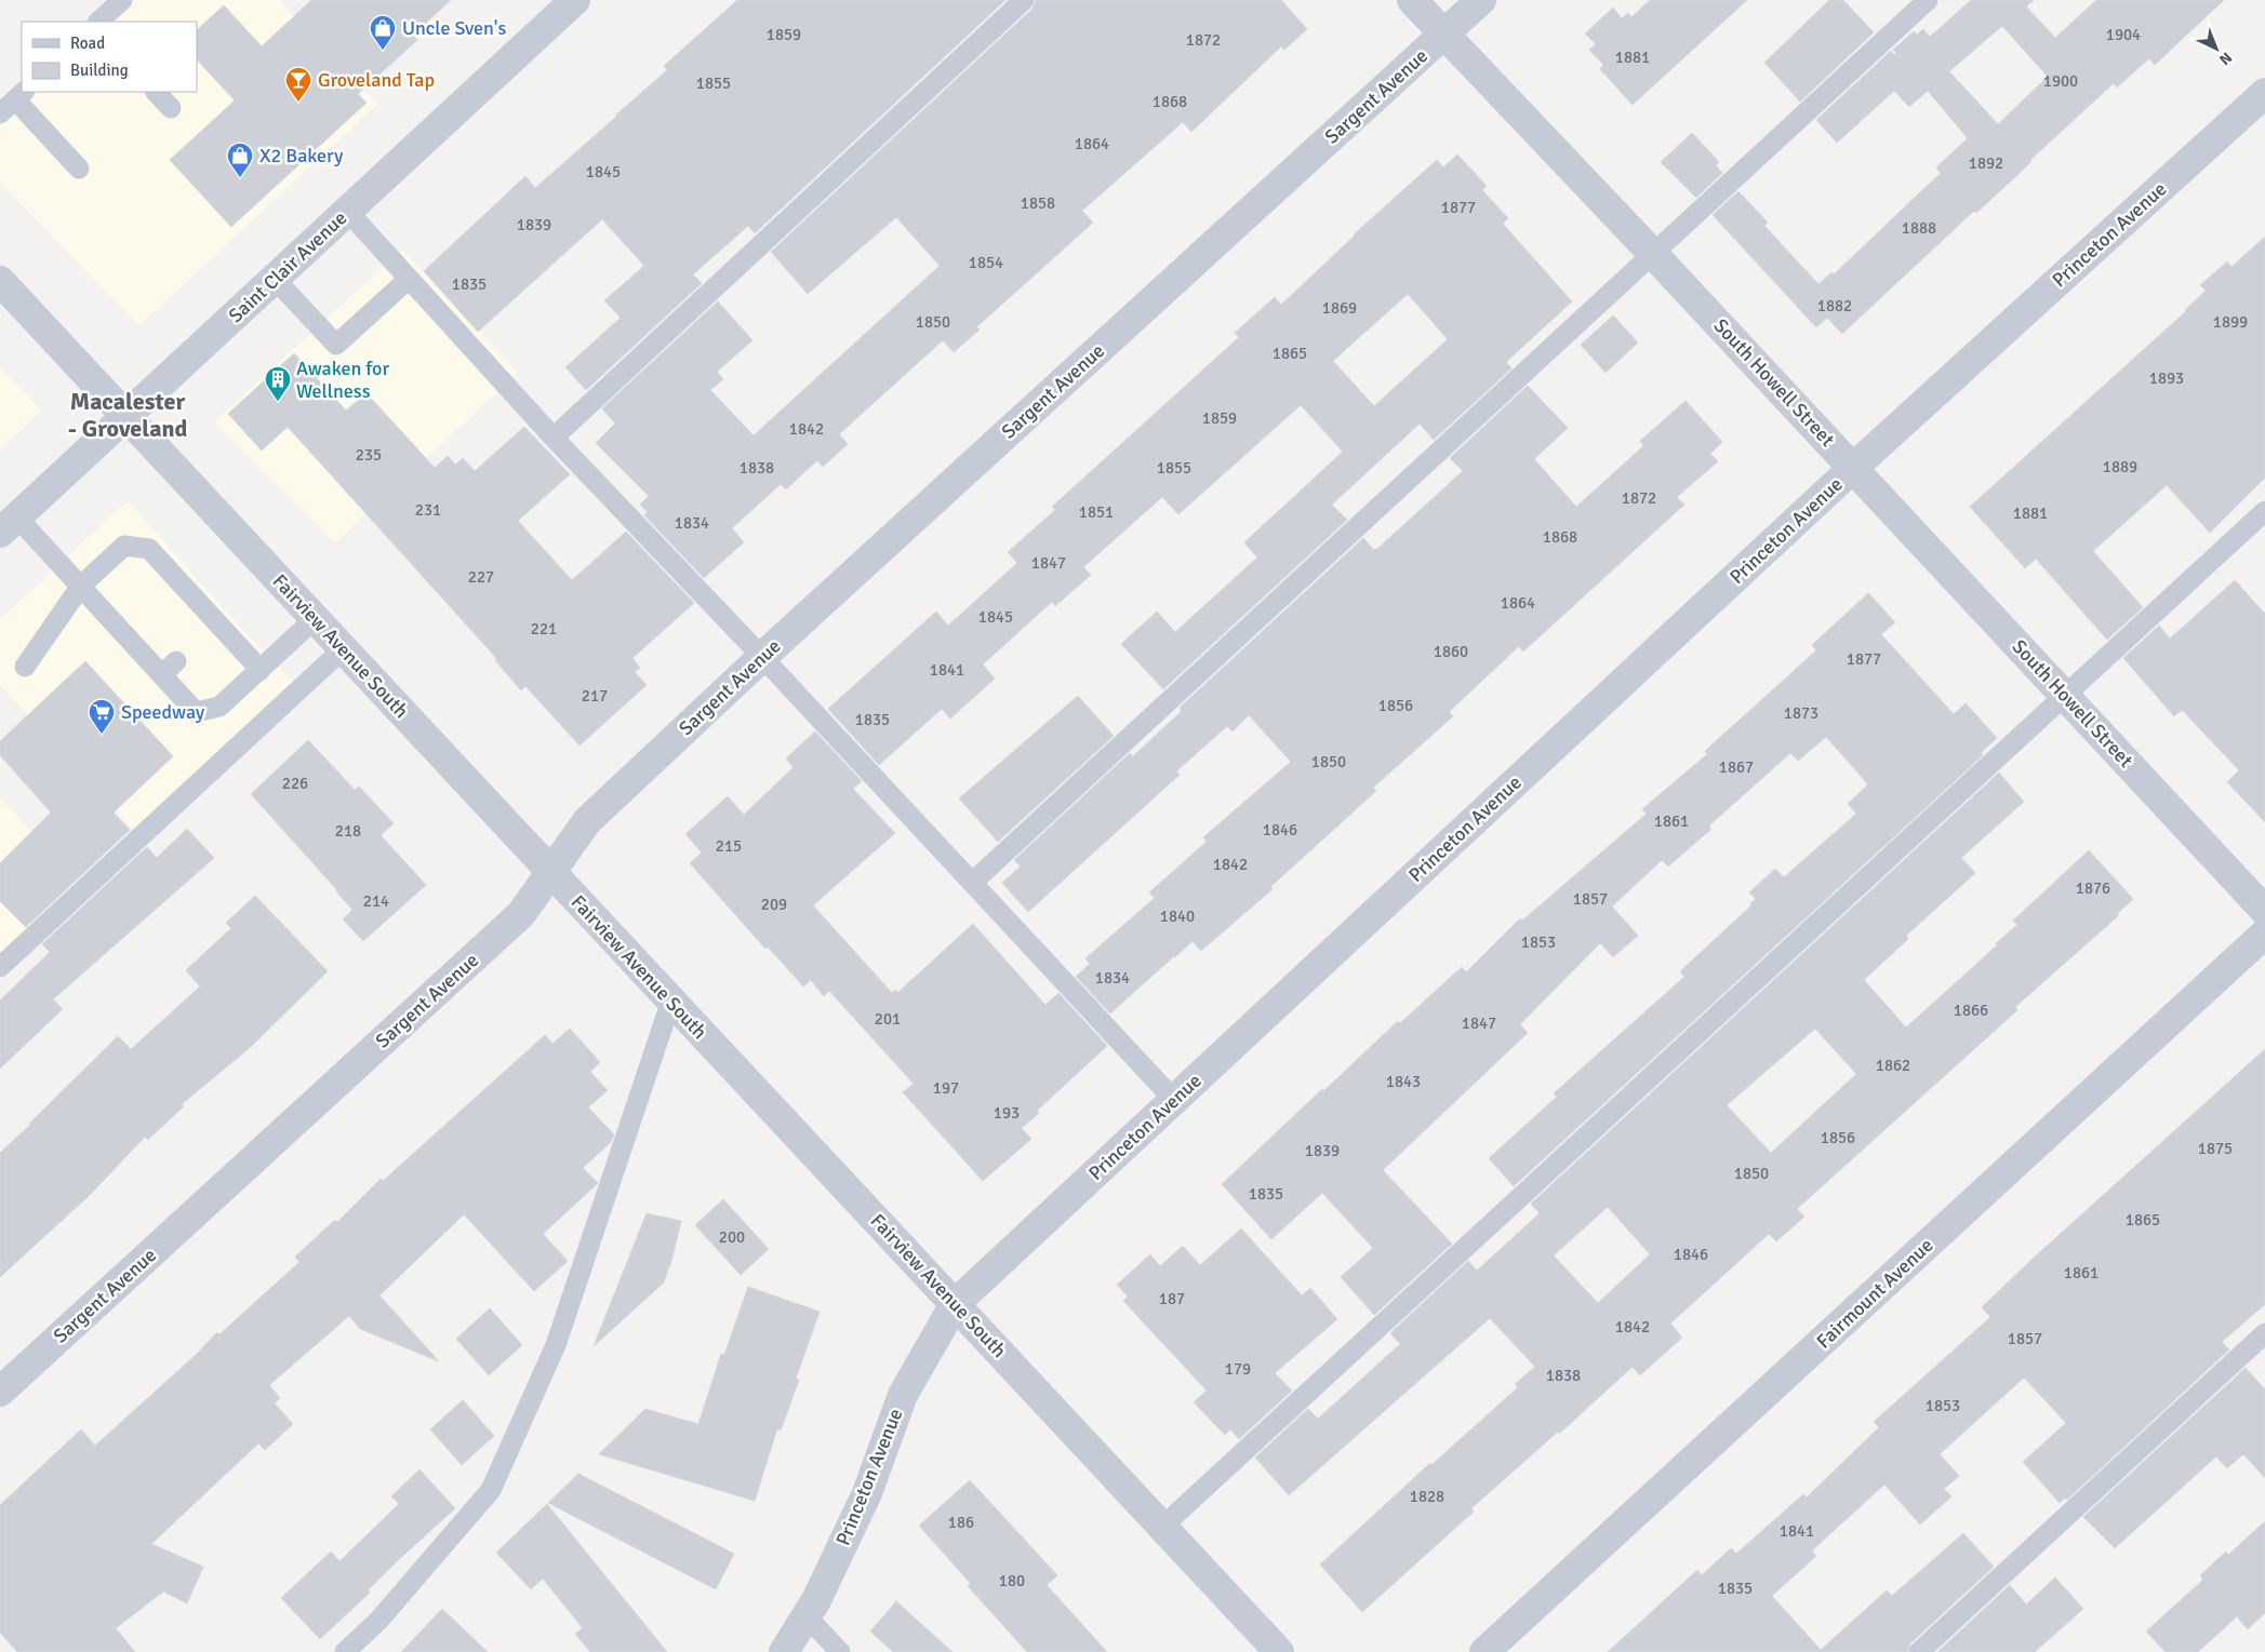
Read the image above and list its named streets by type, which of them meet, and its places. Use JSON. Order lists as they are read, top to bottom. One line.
{"streets":{"street":["Sargent Avenue","Princeton Avenue","Saint Clair Avenue","South Howell Street","Fairview Avenue South","Fairmount Avenue"]},"crossings":[["Sargent Avenue","South Howell Street"],["Sargent Avenue","Fairview Avenue South"],["Princeton Avenue","South Howell Street"],["Princeton Avenue","Fairview Avenue South"],["Saint Clair Avenue","Fairview Avenue South"]],"districts":["Macalester - Groveland"],"places":{"shop":["Uncle Sven's","X2 Bakery"],"bar":["Groveland Tap"],"building":["Awaken for Wellness"],"supermarket":["Speedway"]},"house_numbers":["1859","1904","1872","1881","1900","1855","1868","1864","1892","1845","1858","1877","1839","1888","1854","1835","1882","1869","1850","1899","1865","1893","1859","1842","235","1889","1838","1855","1872","231","1851","1881","1834","1868","1847","227","1864","1845","221","1860","1877","1841","217","1856","1873","1835","1850","1867","226","1861","1846","218","215","1842","1876","1857","214","209","1840","1853","1834","1866","201","1847","1862","1843","197","193","1856","1875","1839","1850","1835","1865","200","1846","1861","187","1842","1857","179","1838","1853","1828","186","1841","180","1835"],"legend":["Road","Building"],"north":"bottom right"}
